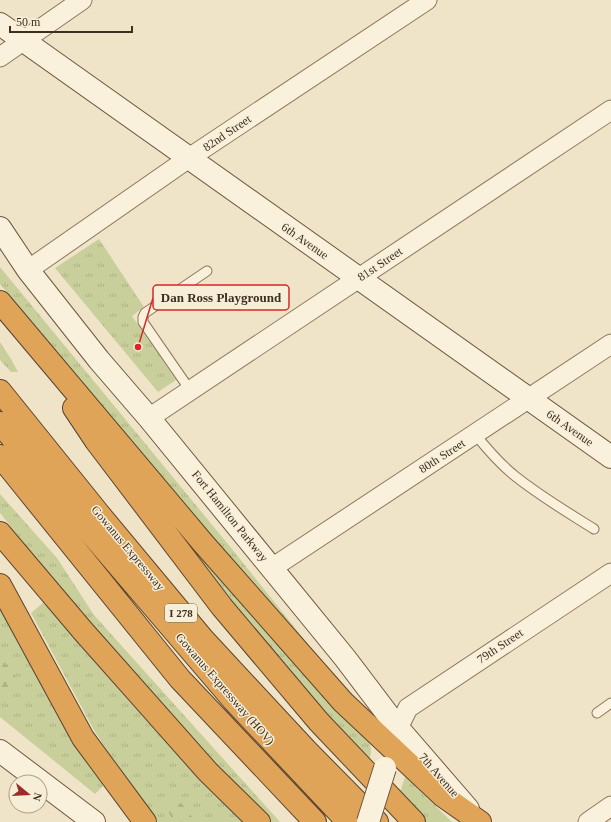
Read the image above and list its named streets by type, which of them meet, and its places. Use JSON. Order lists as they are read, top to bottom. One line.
{"streets":{"highway":["Gowanus Expressway","I 278","Gowanus Expressway (HOV)"],"main road":["6th Avenue","Fort Hamilton Parkway"],"street":["82nd Street","81st Street","80th Street","79th Street"]},"crossings":[["82nd Street","6th Avenue"],["82nd Street","Fort Hamilton Parkway"],["6th Avenue","81st Street"],["6th Avenue","80th Street"],["81st Street","Fort Hamilton Parkway"],["80th Street","Fort Hamilton Parkway"],["Fort Hamilton Parkway","79th Street"]],"places":["Dan Ross Playground"],"scale_bar":"50 m","north":"right"}
